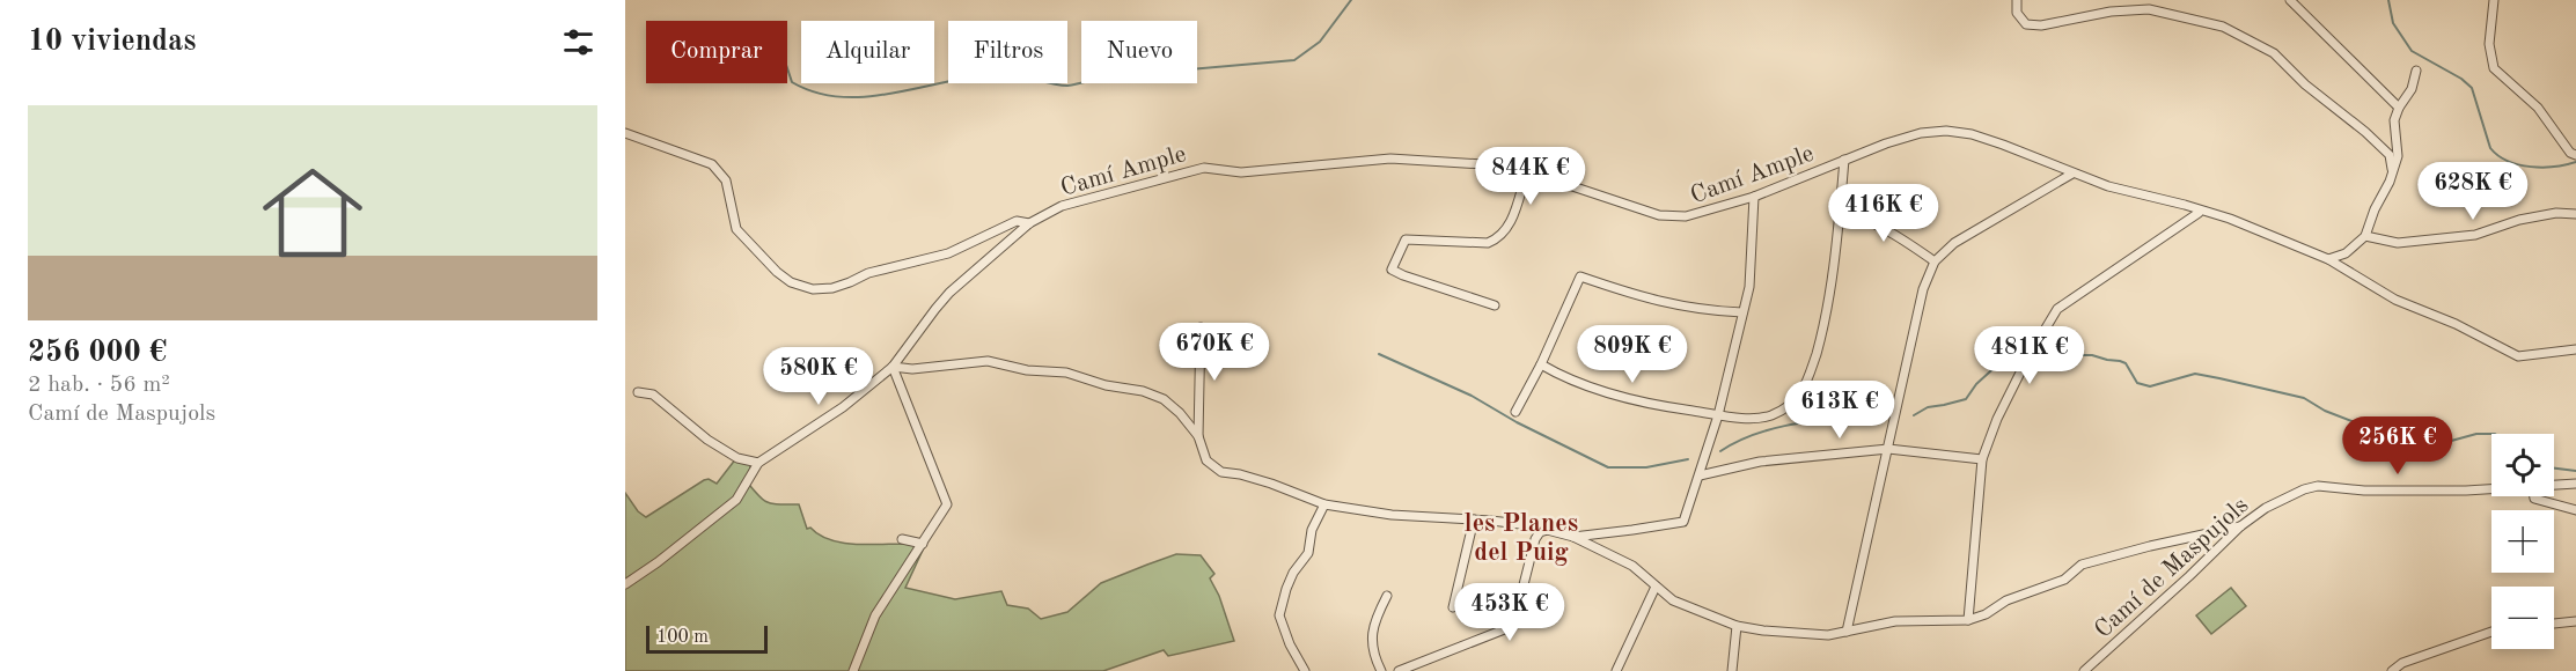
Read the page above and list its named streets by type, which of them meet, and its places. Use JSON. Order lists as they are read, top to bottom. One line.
{"streets":{"street":["Camí Ample","Camí de Maspujols"]},"districts":["les Planes del Puig"],"scale_bar":"100 m","page":{"heading":"10 viviendas","chip":["Comprar","Alquilar","Filtros","Nuevo"],"list":[{"name":"256 000 €","note":"2 hab. · 56 m² · Camí de Maspujols"}],"price":["844K €","628K €","416K €","670K €","809K €","481K €","580K €","613K €","256K €","453K €"],"map_buttons":["+","−"],"scale":"100 m"}}
